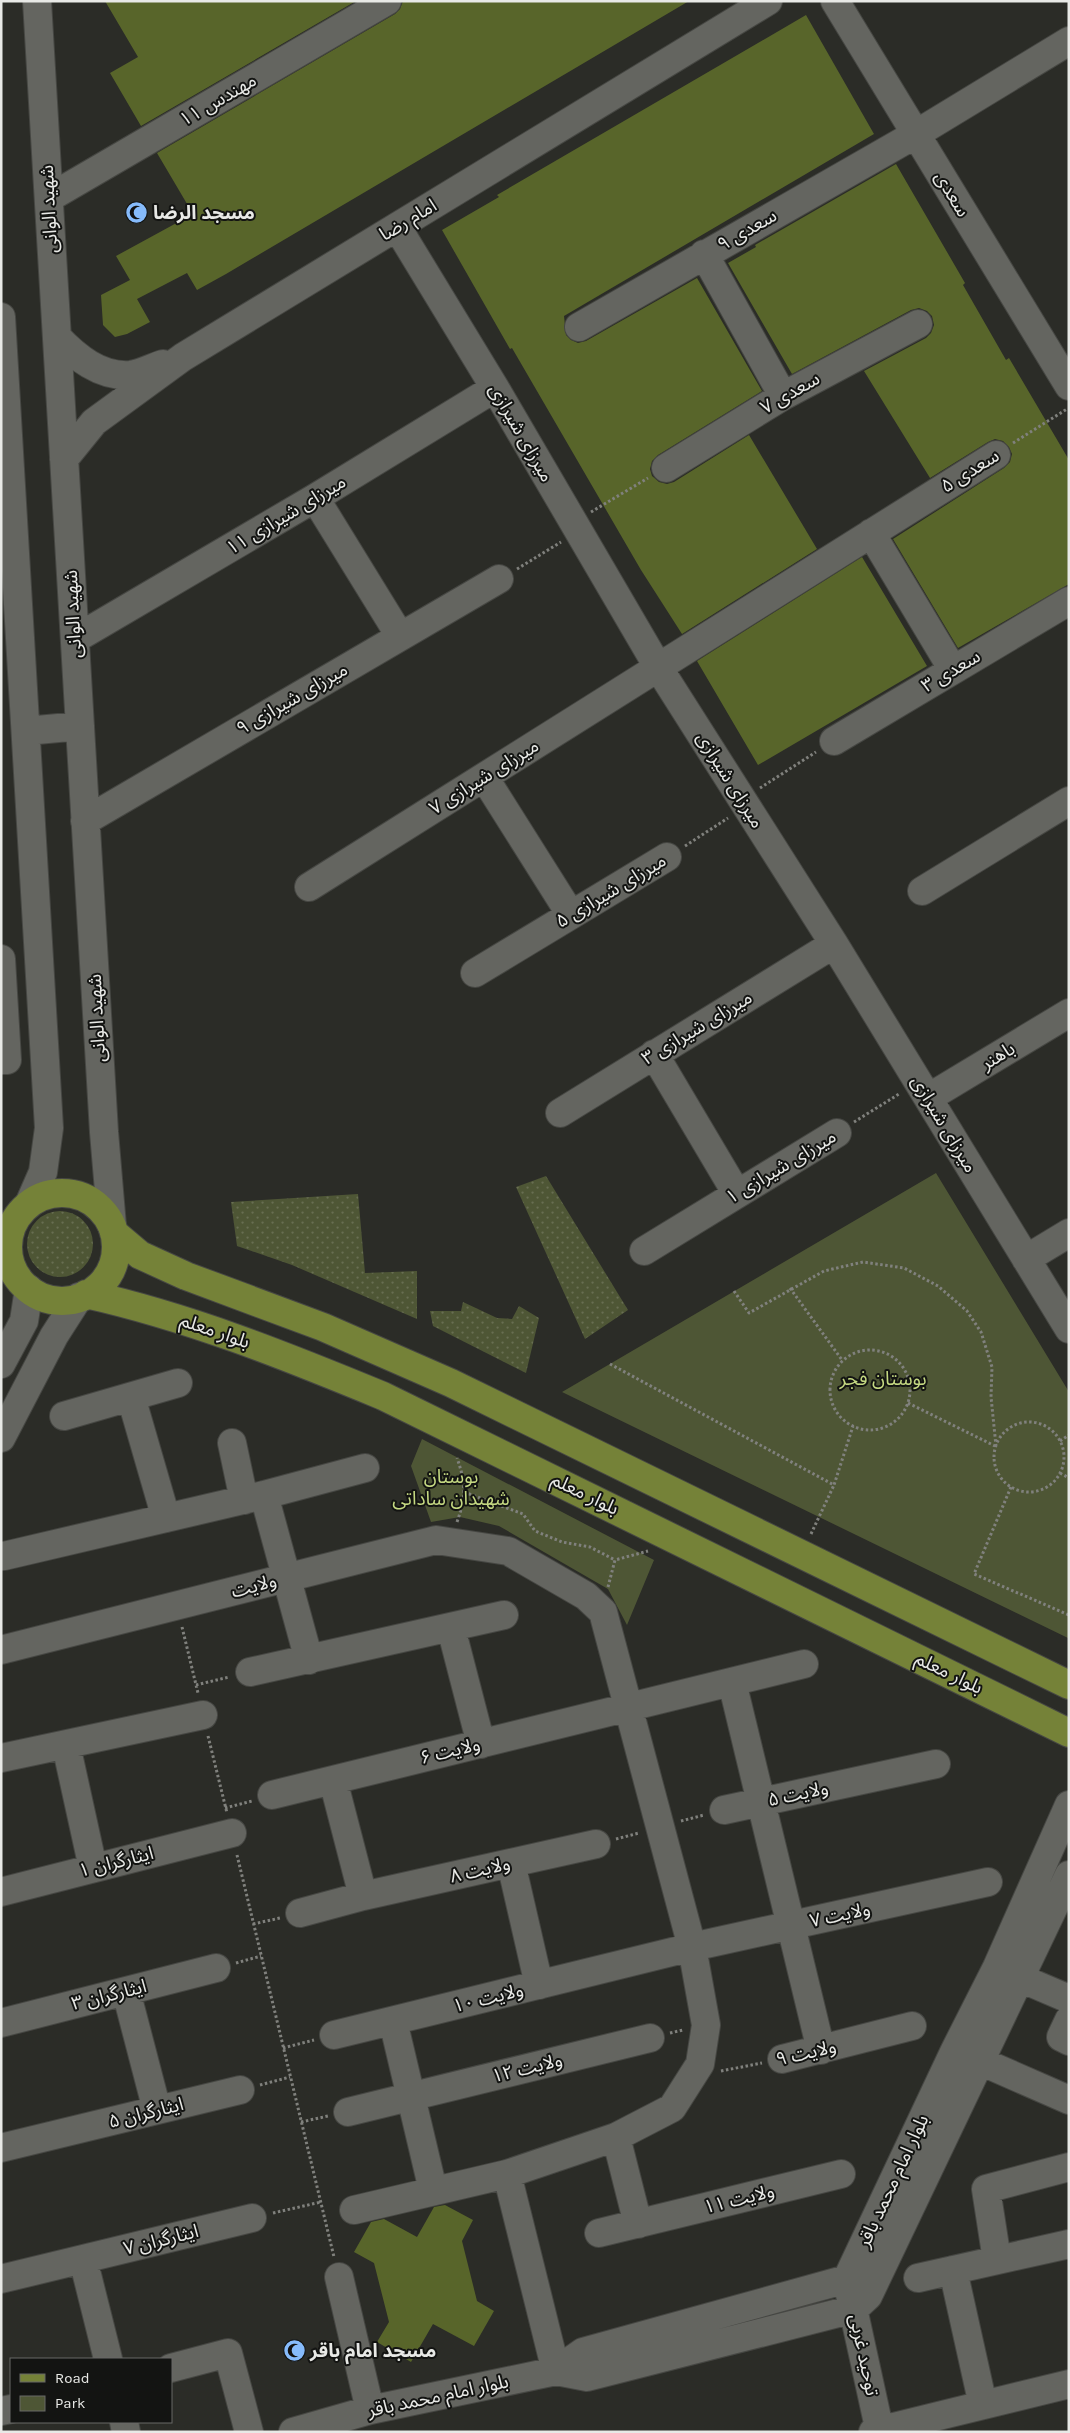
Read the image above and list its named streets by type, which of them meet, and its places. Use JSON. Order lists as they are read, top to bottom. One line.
{"streets":{"main road":["بلوار معلم"],"street":["مهندس ۱۱","سعدی","شهید الوانی","امام رضا","سعدی ۹","سعدی ۷","میرزای شیرازی","سعدی ۵","میرزای شیرازی ۱۱","سعدی ۳","میرزای شیرازی ۹","میرزای شیرازی ۷","میرزای شیرازی ۵","میرزای شیرازی ۳","باهنر","میرزای شیرازی ۱","ولایت","ولایت ۶","ولایت ۵","ایثارگران ۱","ولایت ۸","ولایت ۷","ایثارگران ۳","ولایت ۱۰","ولایت ۹","ولایت ۱۲","ایثارگران ۵","بلوار امام محمد باقر","ولایت ۱۱","ایثارگران ۷","توحید غربی"]},"crossings":[["مهندس ۱۱","شهید الوانی"],["سعدی","سعدی ۹"],["شهید الوانی","امام رضا"],["شهید الوانی","میرزای شیرازی ۱۱"],["شهید الوانی","میرزای شیرازی ۹"],["شهید الوانی","بلوار معلم"],["امام رضا","میرزای شیرازی"],["میرزای شیرازی","سعدی ۵"],["میرزای شیرازی","میرزای شیرازی ۱۱"],["میرزای شیرازی","میرزای شیرازی ۷"],["میرزای شیرازی","میرزای شیرازی ۵"],["میرزای شیرازی","میرزای شیرازی ۳"],["میرزای شیرازی","باهنر"],["میرزای شیرازی","میرزای شیرازی ۱"],["سعدی ۵","میرزای شیرازی ۷"],["سعدی ۳","میرزای شیرازی ۵"],["باهنر","میرزای شیرازی ۱"],["ولایت ۷","ولایت ۱۰"],["بلوار امام محمد باقر","توحید غربی"]],"parks":["بوستان فجر","بوستان شهیدان ساداتی"],"places":{"mosque":["مسجد الرضا","مسجد امام باقر"]},"legend":["Road","Park"]}
